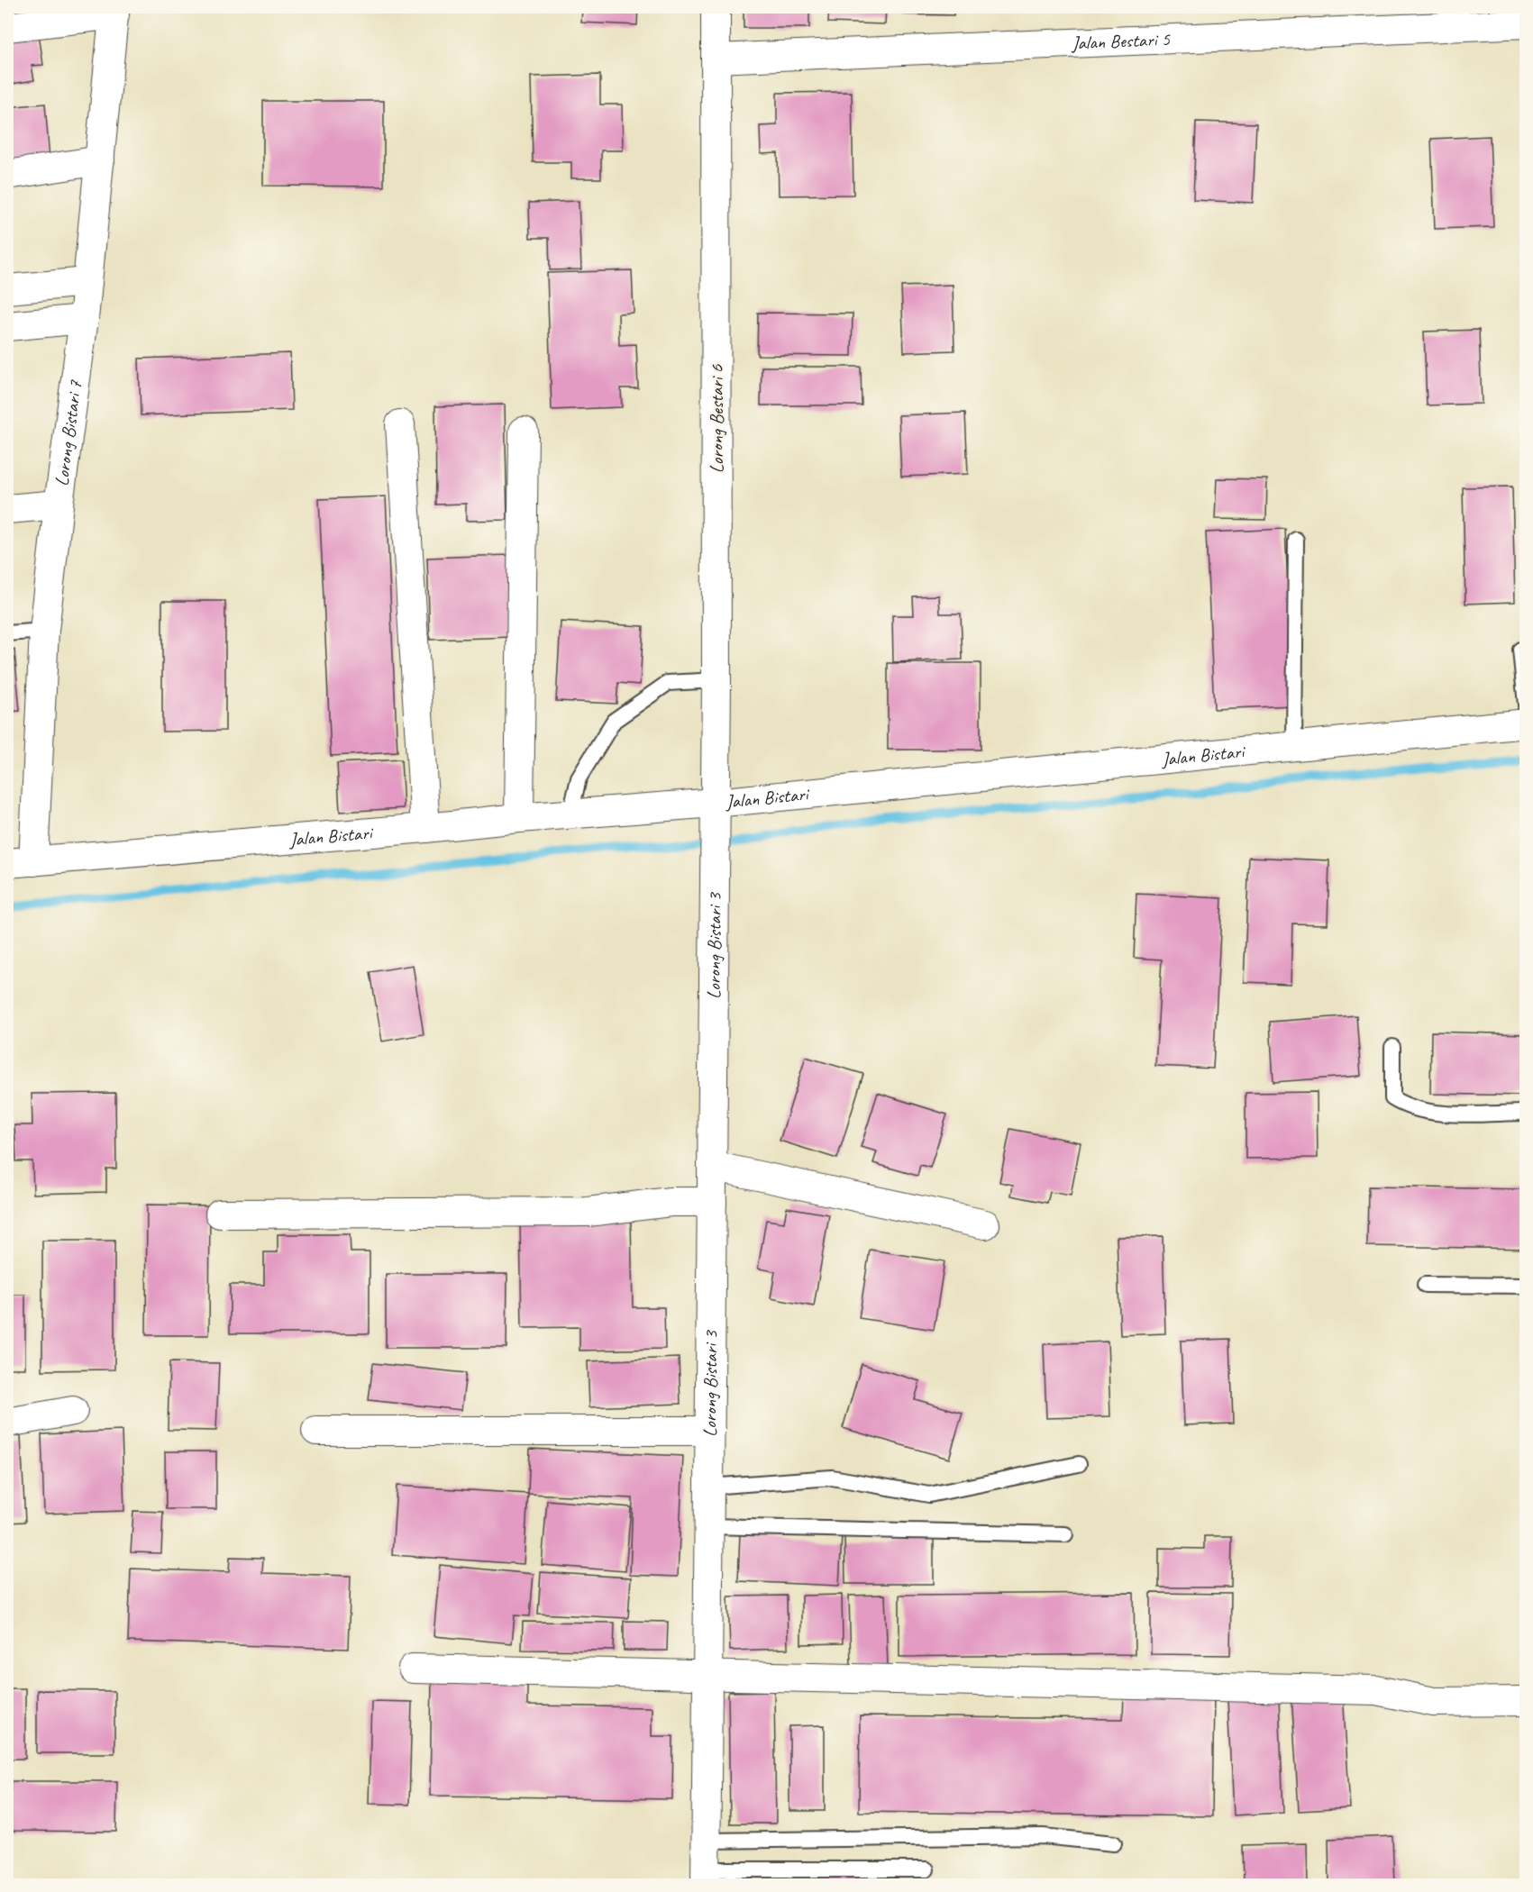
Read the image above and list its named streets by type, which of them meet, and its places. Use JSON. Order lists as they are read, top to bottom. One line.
{"streets":{"street":["Jalan Bestari 5","Lorong Bestari 6","Lorong Bistari 7","Jalan Bistari","Lorong Bistari 3"]},"crossings":[["Jalan Bestari 5","Lorong Bestari 6"],["Lorong Bestari 6","Jalan Bistari"],["Lorong Bestari 6","Lorong Bistari 3"],["Lorong Bistari 7","Jalan Bistari"]]}
